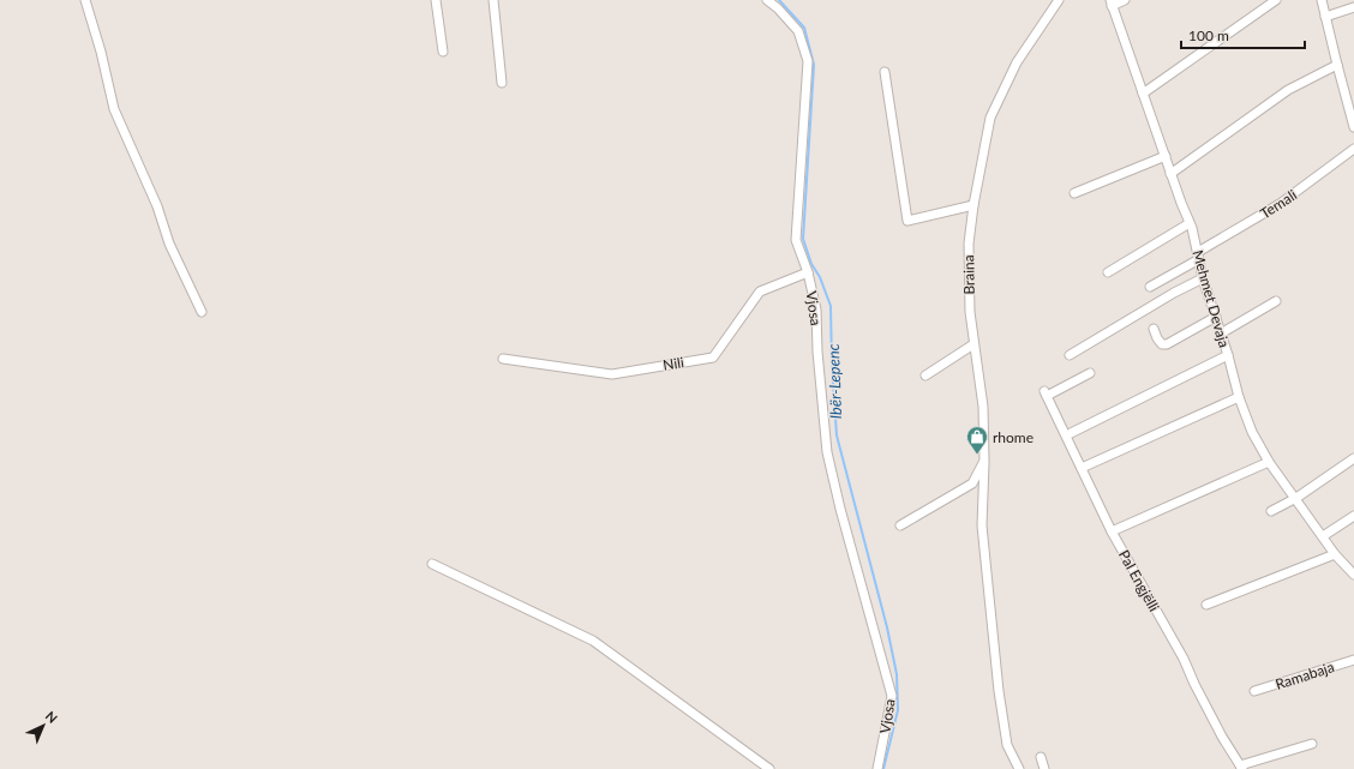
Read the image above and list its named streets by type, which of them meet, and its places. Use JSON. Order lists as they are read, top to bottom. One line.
{"streets":{"street":["Temali","Braina","Mehmet Devaja","Vjosa","Nili","Pal Engjëlli","Ramabaja"]},"crossings":[["Temali","Mehmet Devaja"],["Vjosa","Nili"]],"water":["Ibër-Lepenc"],"places":{"shop":["rhome"]},"scale_bar":"100 m","north":"top right"}
